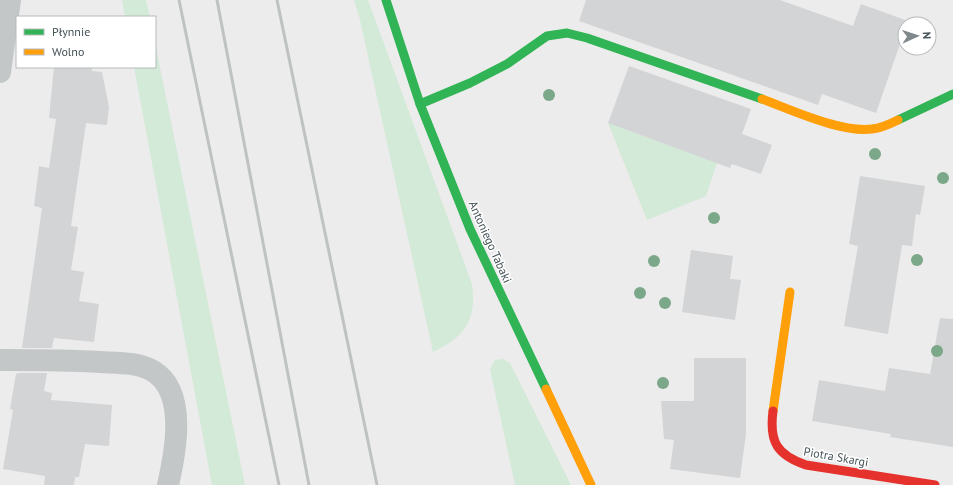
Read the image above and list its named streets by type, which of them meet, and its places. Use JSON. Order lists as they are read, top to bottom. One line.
{"streets":{"street":["Antoniego Tabaki","Piotra Skargi"]},"legend":["Płynnie","Wolno"],"north":"right"}
